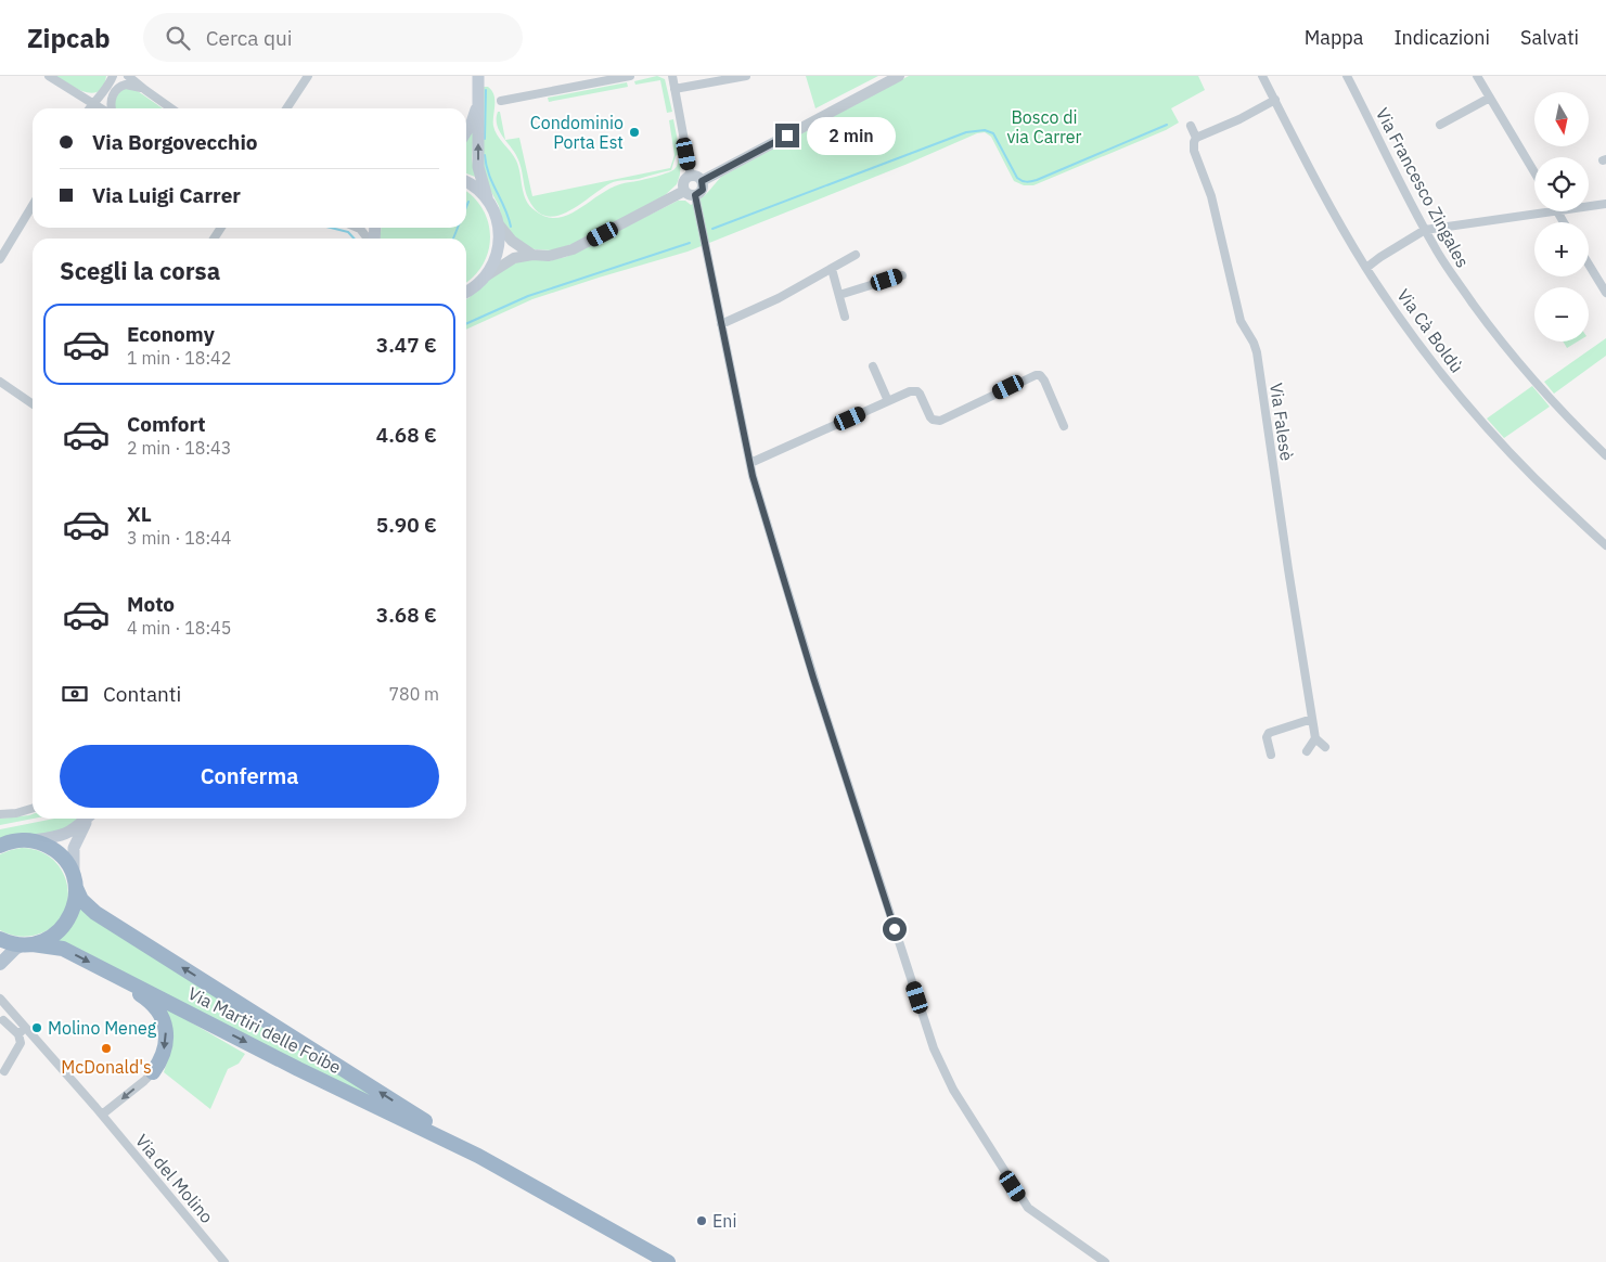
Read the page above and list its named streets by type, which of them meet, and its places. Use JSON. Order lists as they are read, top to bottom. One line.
{"streets":{"highway":["Via Martiri delle Foibe"],"street":["Via Francesco Zingales","Via Cà Boldù","Via Falesè","Via del Molino"]},"parks":["Bosco di via Carrer"],"places":["Condominio Porta Est","Molino Meneg","McDonald's","Eni"],"north":"bottom","page":{"header":"Zipcab","search":"Cerca qui","nav":["Mappa","Indicazioni","Salvati"],"map_buttons":["+","−"],"banner":["Via Borgovecchio","Via Luigi Carrer"],"bubble":"2 min","heading":"Scegli la corsa","list":[{"name":"Economy","note":"1 min · 18:42","value":"3.47 €"},{"name":"Comfort","note":"2 min · 18:43","value":"4.68 €"},{"name":"XL","note":"3 min · 18:44","value":"5.90 €"},{"name":"Moto","note":"4 min · 18:45","value":"3.68 €"}],"pay":["Contanti","780 m"],"buttons":"Conferma"}}
